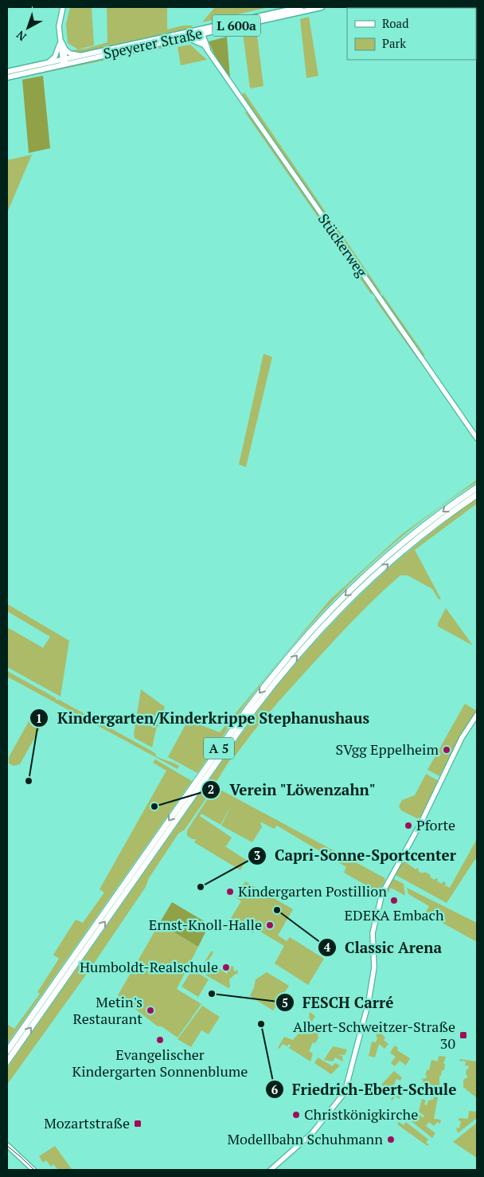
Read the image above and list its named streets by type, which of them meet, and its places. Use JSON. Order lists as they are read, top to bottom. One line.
{"streets":{"highway":["A 5"],"main road":["L 600a","Speyerer Straße"],"street":["Stückerweg"]},"crossings":[["Speyerer Straße","Stückerweg"]],"places":{"other":["SVgg Eppelheim","Kindergarten/Kinderkrippe Stephanushaus","Verein \"Löwenzahn\"","Pforte","Capri-Sonne-Sportcenter","Kindergarten Postillion","EDEKA Embach","Classic Arena","Ernst-Knoll-Halle","Humboldt-Realschule","FESCH Carré","Metin's Restaurant","Friedrich-Ebert-Schule","Evangelischer Kindergarten Sonnenblume","Christkönigkirche","Modellbahn Schuhmann"],"transit":["Albert-Schweitzer-Straße 30","Mozartstraße"]},"legend":["Road","Park"],"north":"bottom left"}
